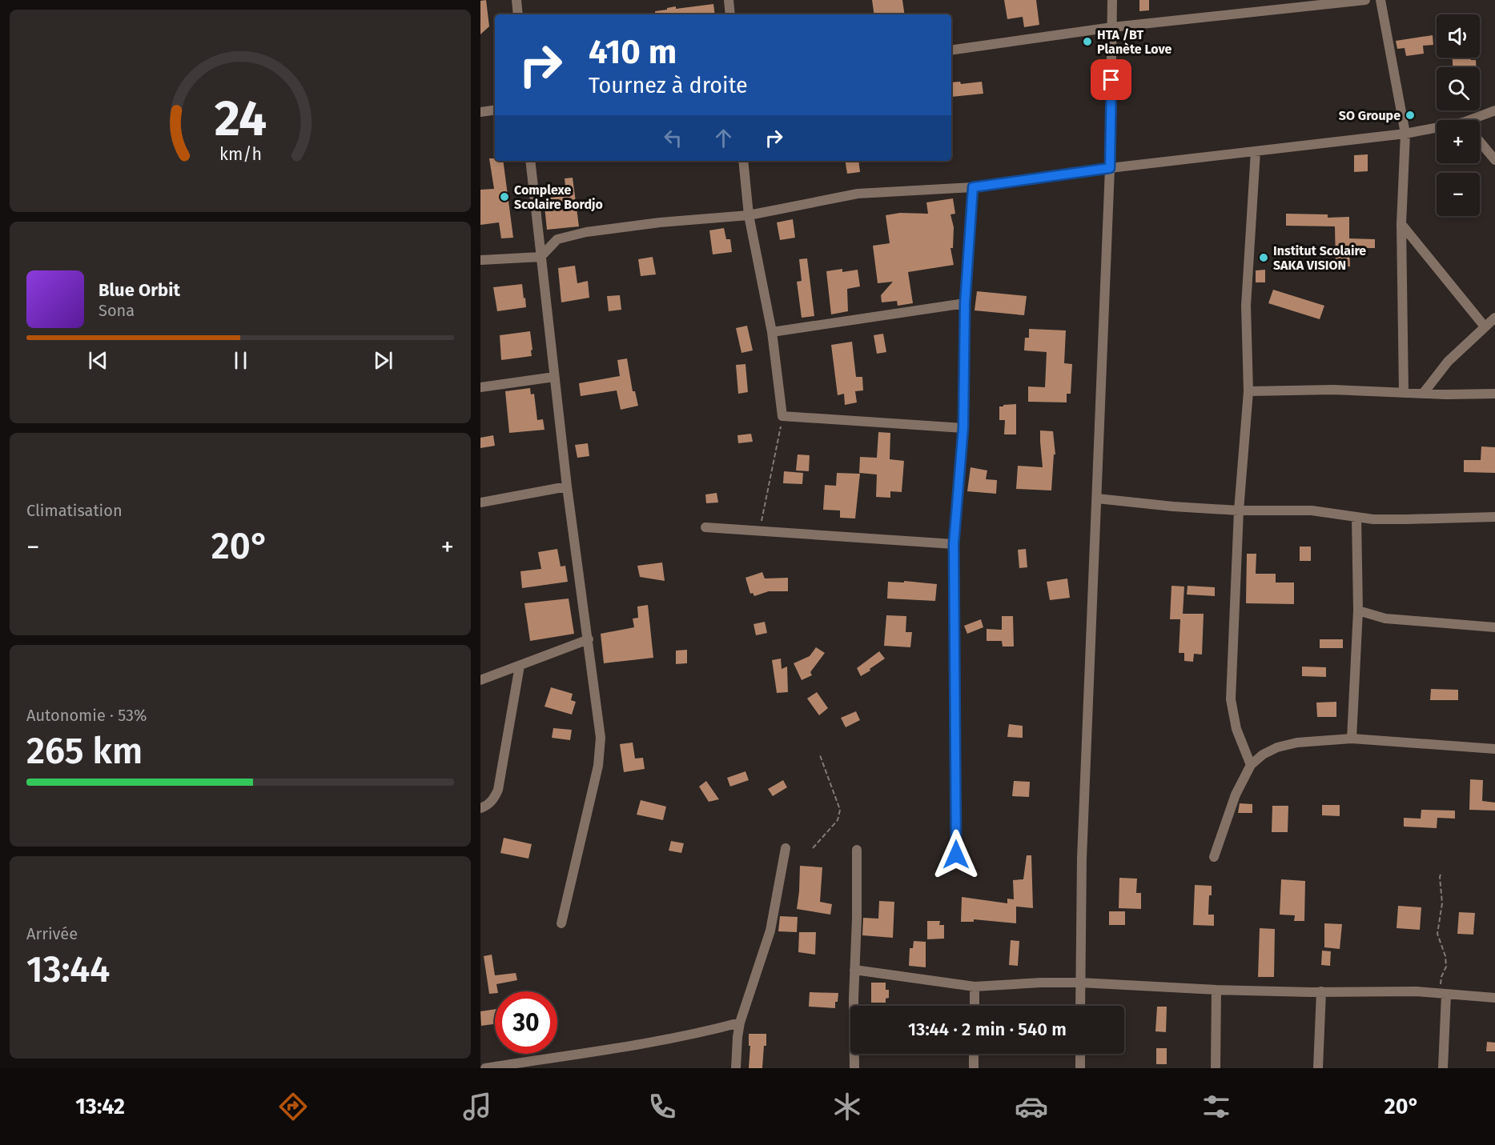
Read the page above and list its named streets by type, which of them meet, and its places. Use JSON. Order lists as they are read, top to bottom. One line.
{"places":["HTA /BT Planète Love","SO Groupe","Complexe Scolaire Bordjo","Institut Scolaire SAKA VISION"],"page":{"map_buttons":["+","−"],"turn":["410 m","Tournez à droite"],"song":["Blue Orbit","Sona"],"tile":["Climatisation",["Autonomie · 53%","265 km"],["Arrivée","13:44"]],"heat":["−","20°","+"],"limit":"30","trip":"13:44 · 2 min · 540 m","tabs":["13:42","20°"],"gauge":["24","km/h"]}}
